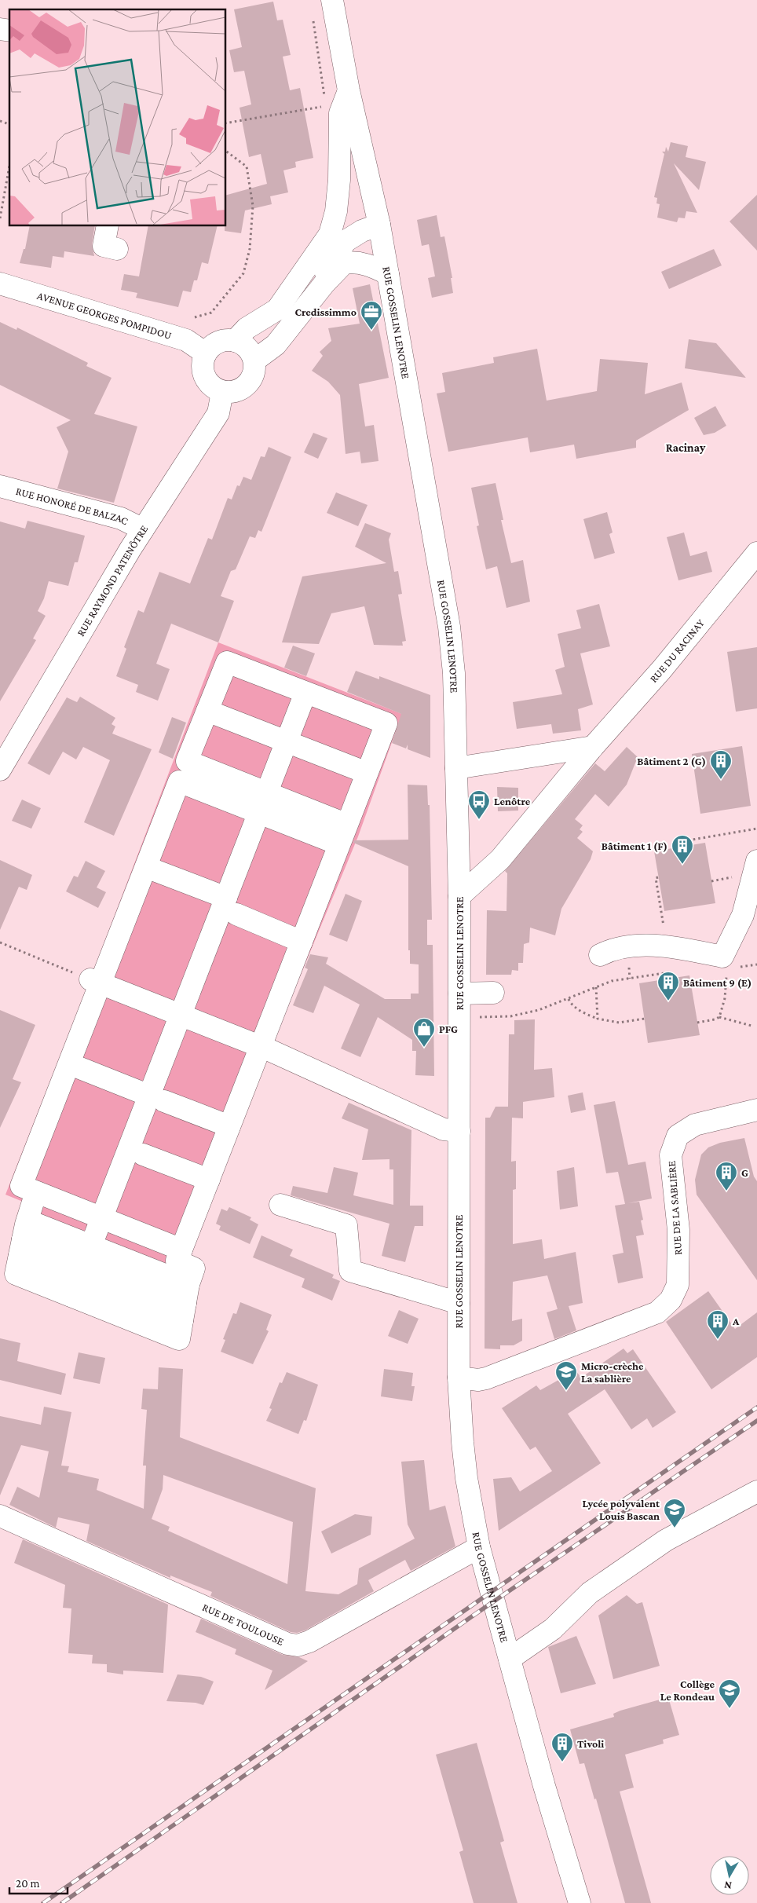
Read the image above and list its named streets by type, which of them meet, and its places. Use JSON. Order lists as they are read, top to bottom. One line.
{"streets":{"main road":["AVENUE GEORGES POMPIDOU","RUE GOSSELIN LENOTRE","RUE HONORÉ DE BALZAC","RUE RAYMOND PATENÔTRE","RUE DU RACINAY","RUE DE LA SABLIÈRE","RUE DE TOULOUSE"]},"crossings":[["AVENUE GEORGES POMPIDOU","RUE RAYMOND PATENÔTRE"],["RUE GOSSELIN LENOTRE","RUE DU RACINAY"],["RUE GOSSELIN LENOTRE","RUE DE LA SABLIÈRE"],["RUE GOSSELIN LENOTRE","RUE DE TOULOUSE"],["RUE HONORÉ DE BALZAC","RUE RAYMOND PATENÔTRE"]],"districts":["Racinay"],"places":{"office":["Credissimmo"],"building":["Bâtiment 2 (G)","Bâtiment 1 (F)","Bâtiment 9 (E)","G","A","Tivoli"],"bus stop":["Lenôtre"],"shop":["PFG"],"school or university":["Micro-crèche La sablière","Lycée polyvalent Louis Bascan","Collège Le Rondeau"]},"scale_bar":"20 m","north":"bottom"}
